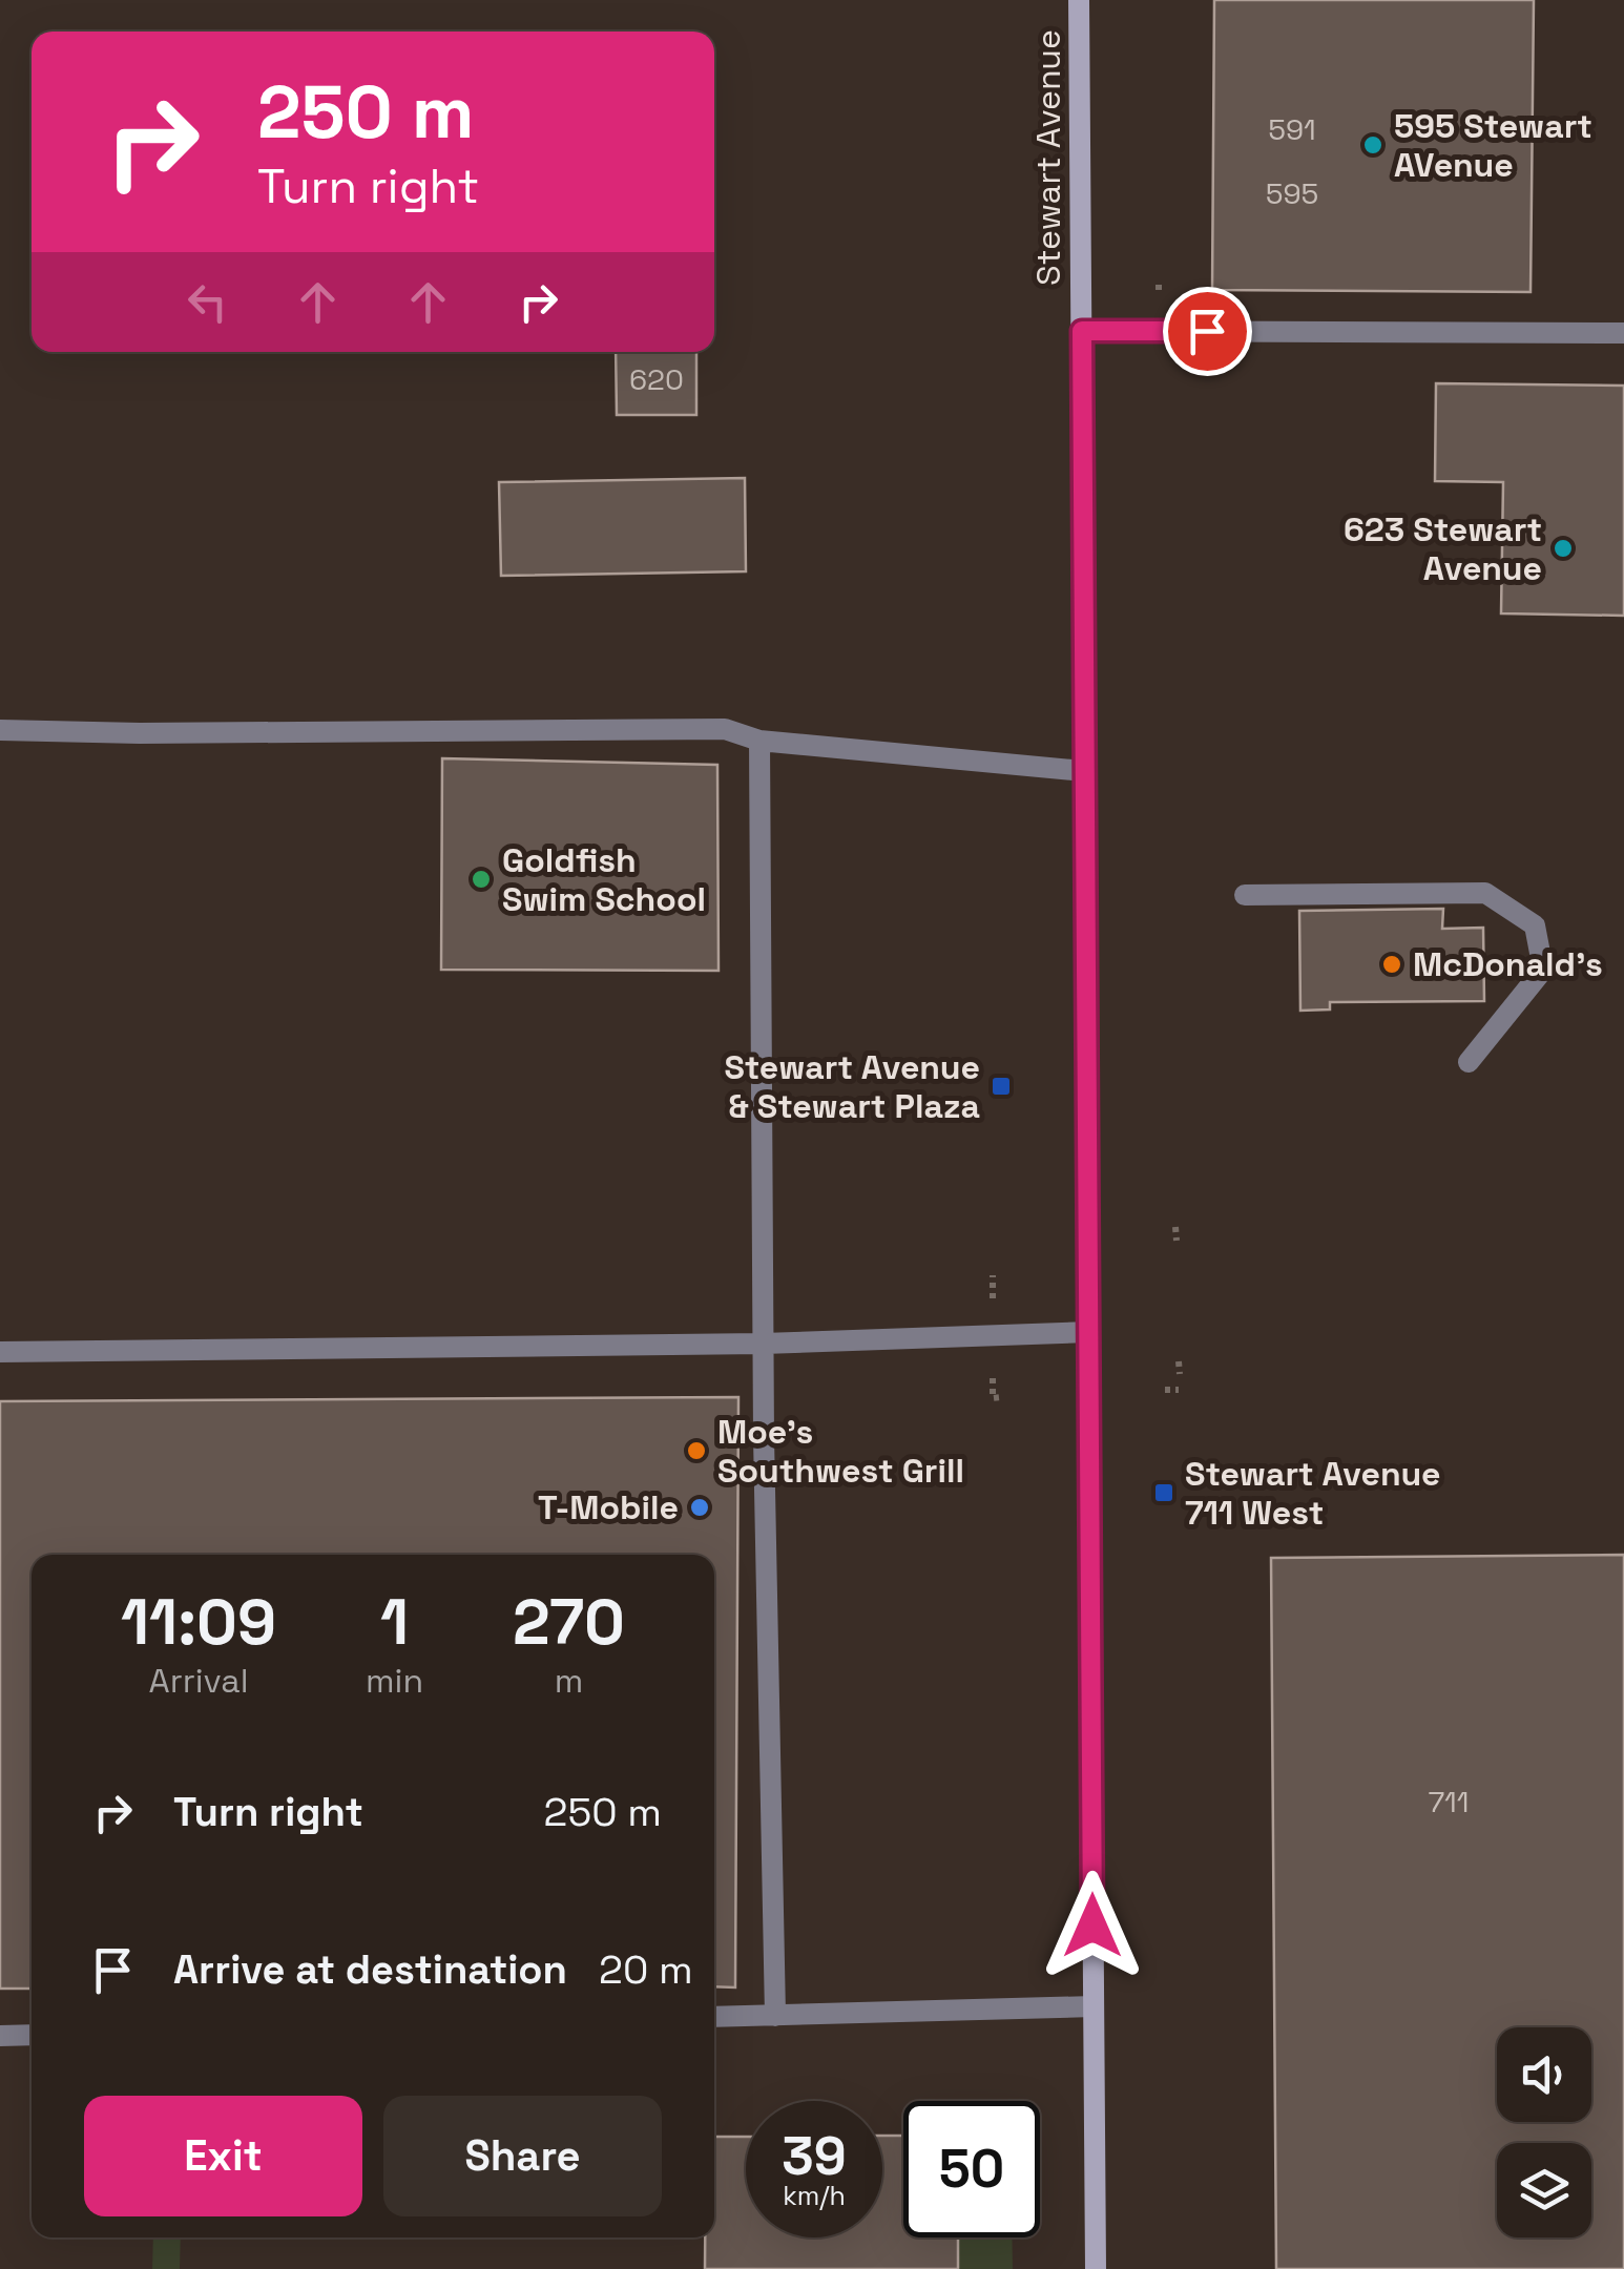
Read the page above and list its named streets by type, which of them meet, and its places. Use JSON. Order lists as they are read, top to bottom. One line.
{"streets":{"main road":["Stewart Avenue"]},"places":{"other":["595 Stewart AVenue","623 Stewart Avenue","Goldfish Swim School","McDonald's","Moe's Southwest Grill","T-Mobile"],"transit":["Stewart Avenue & Stewart Plaza","Stewart Avenue 711 West"]},"house_numbers":["591","595","620","711"],"page":{"turn":["250 m","Turn right"],"eta":["11:09","Arrival","1","min","270","m"],"list":[{"name":"Turn right","value":"250 m"},{"name":"Arrive at destination","value":"20 m"}],"buttons":["Exit","Share"],"speed":"39 km/h","limit":"50"}}
